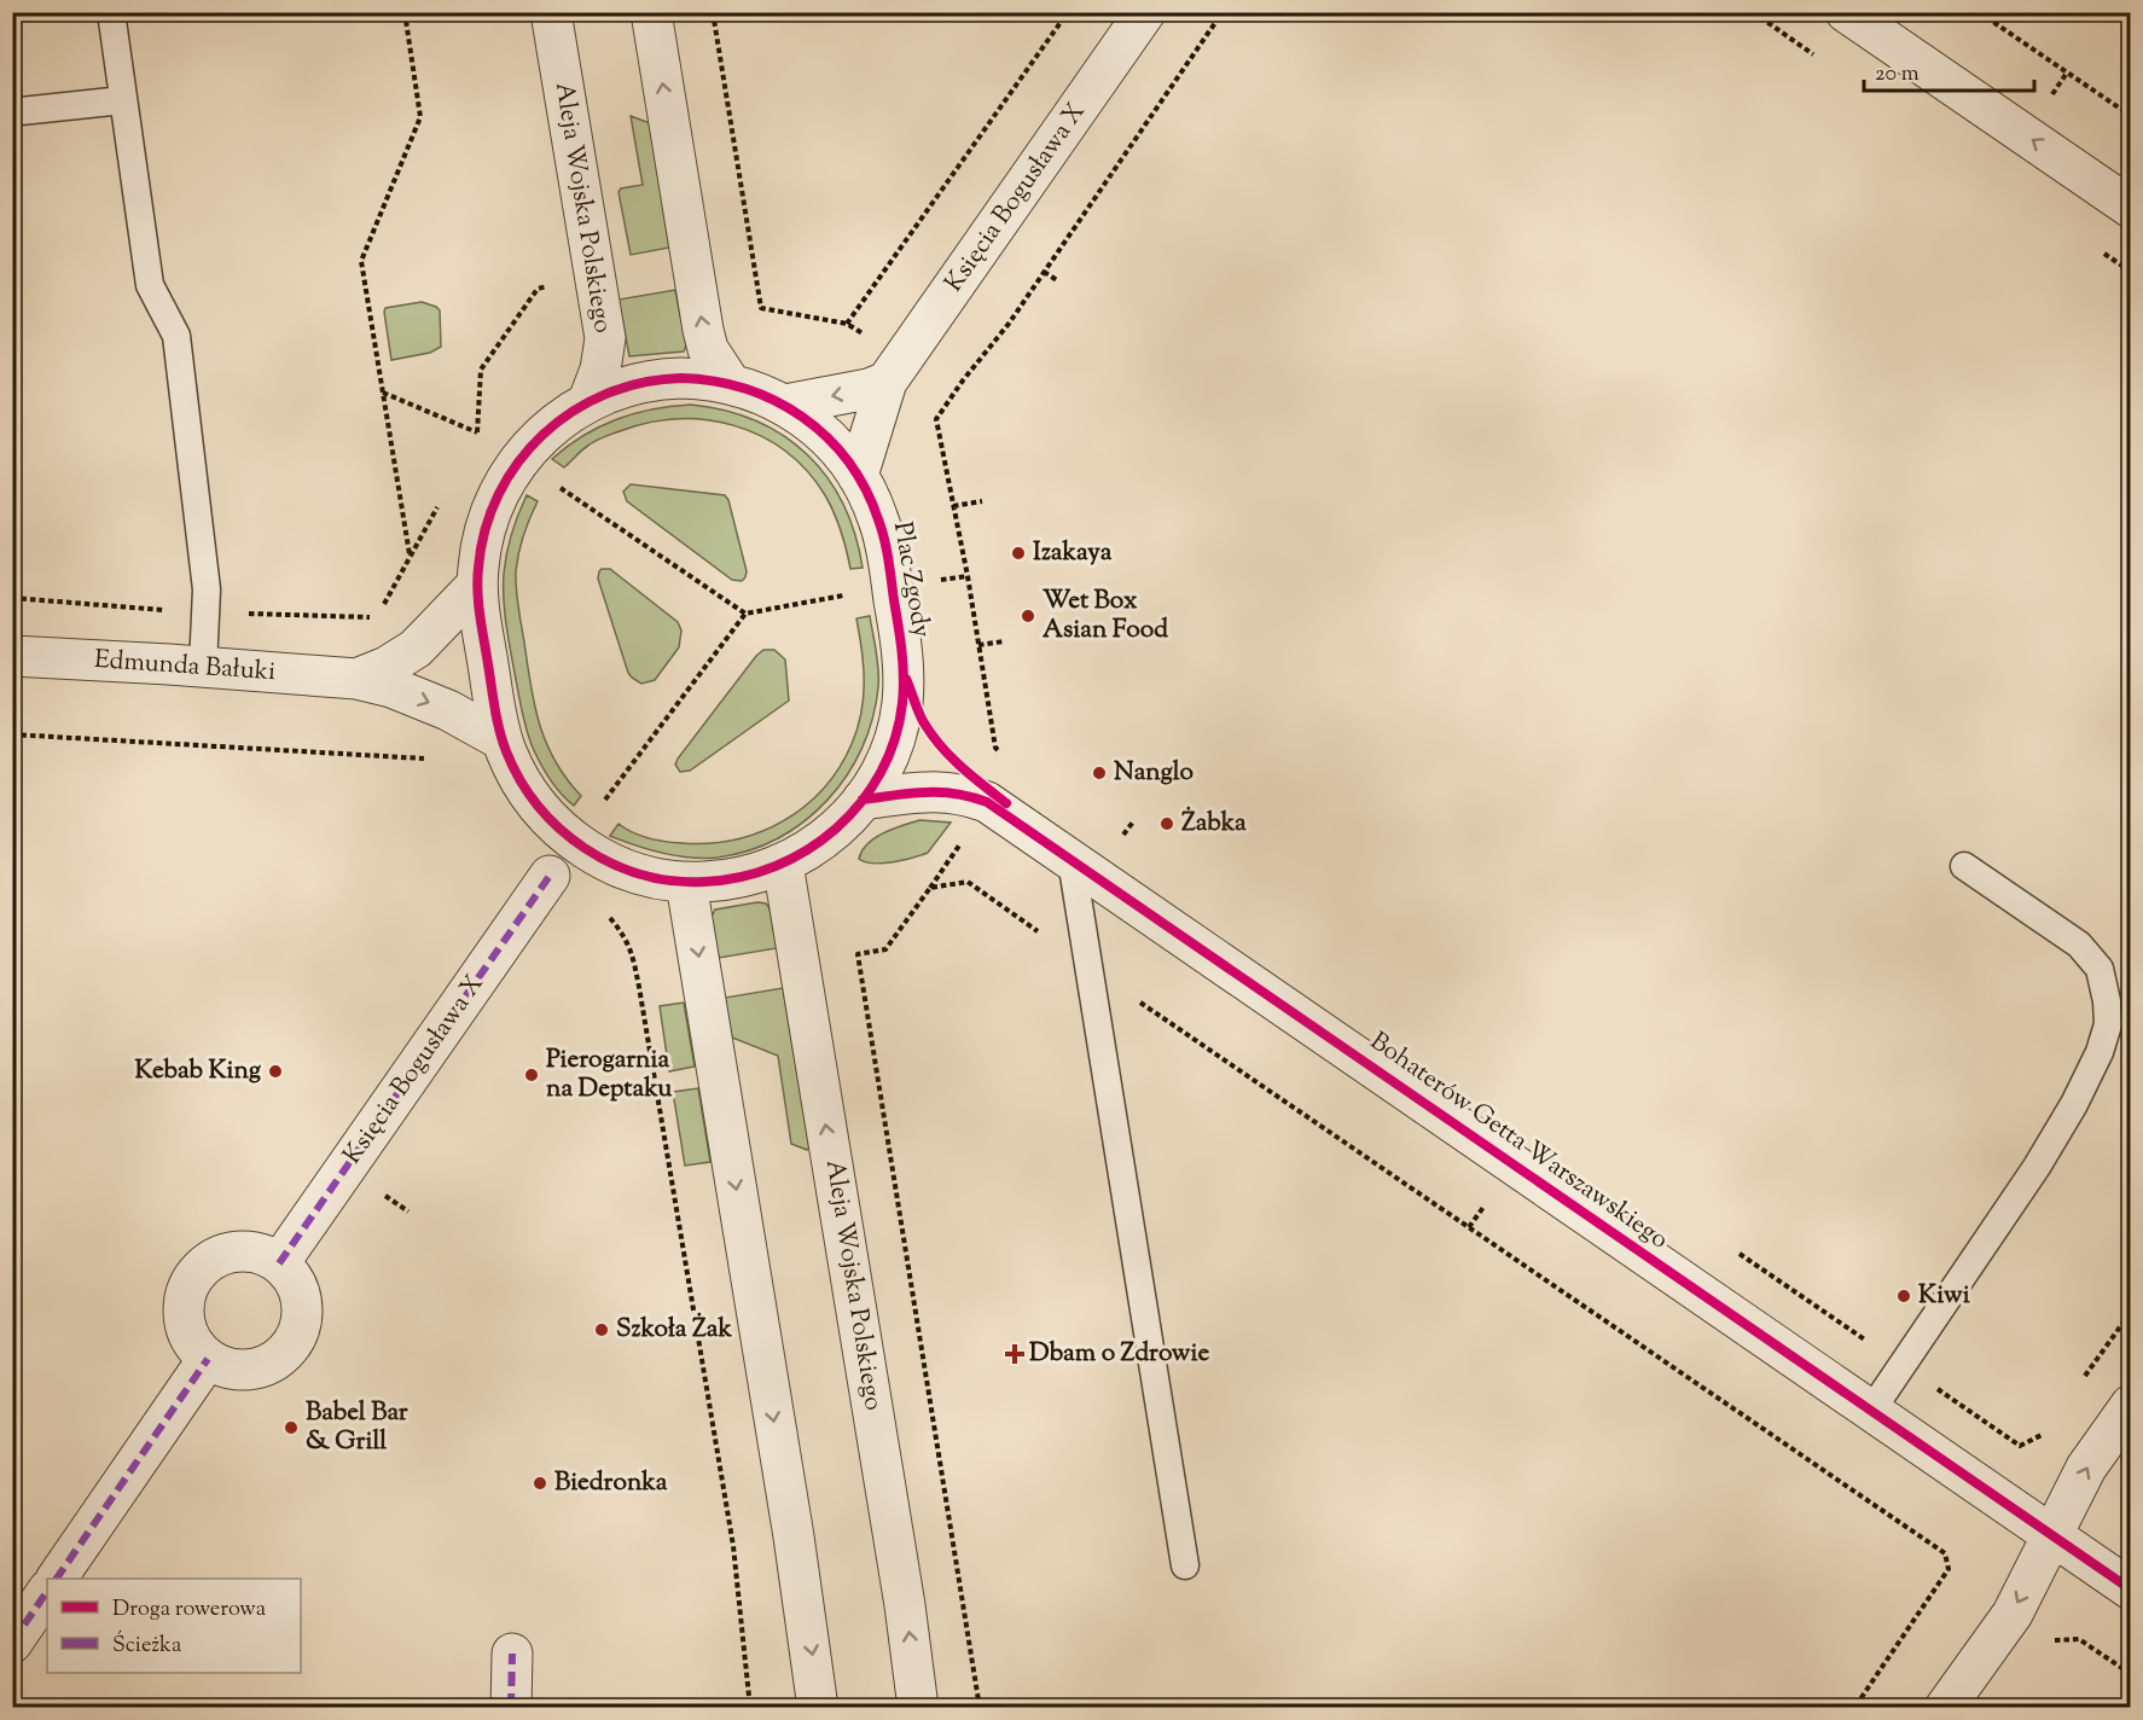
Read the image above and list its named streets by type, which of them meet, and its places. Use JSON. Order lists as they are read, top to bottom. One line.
{"streets":{"street":["Księcia Bogusława X","Aleja Wojska Polskiego","Plac Zgody","Edmunda Bałuki","Bohaterów Getta Warszawskiego"]},"crossings":[["Księcia Bogusława X","Plac Zgody"],["Aleja Wojska Polskiego","Plac Zgody"],["Plac Zgody","Edmunda Bałuki"],["Plac Zgody","Bohaterów Getta Warszawskiego"]],"places":{"other":["Izakaya","Wet Box Asian Food","Nanglo","Żabka","Kebab King","Pierogarnia na Deptaku","Kiwi","Szkoła Żak","Babel Bar & Grill","Biedronka"],"health":["Dbam o Zdrowie"]},"legend":["Droga rowerowa","Ścieżka"],"scale_bar":"20 m"}
